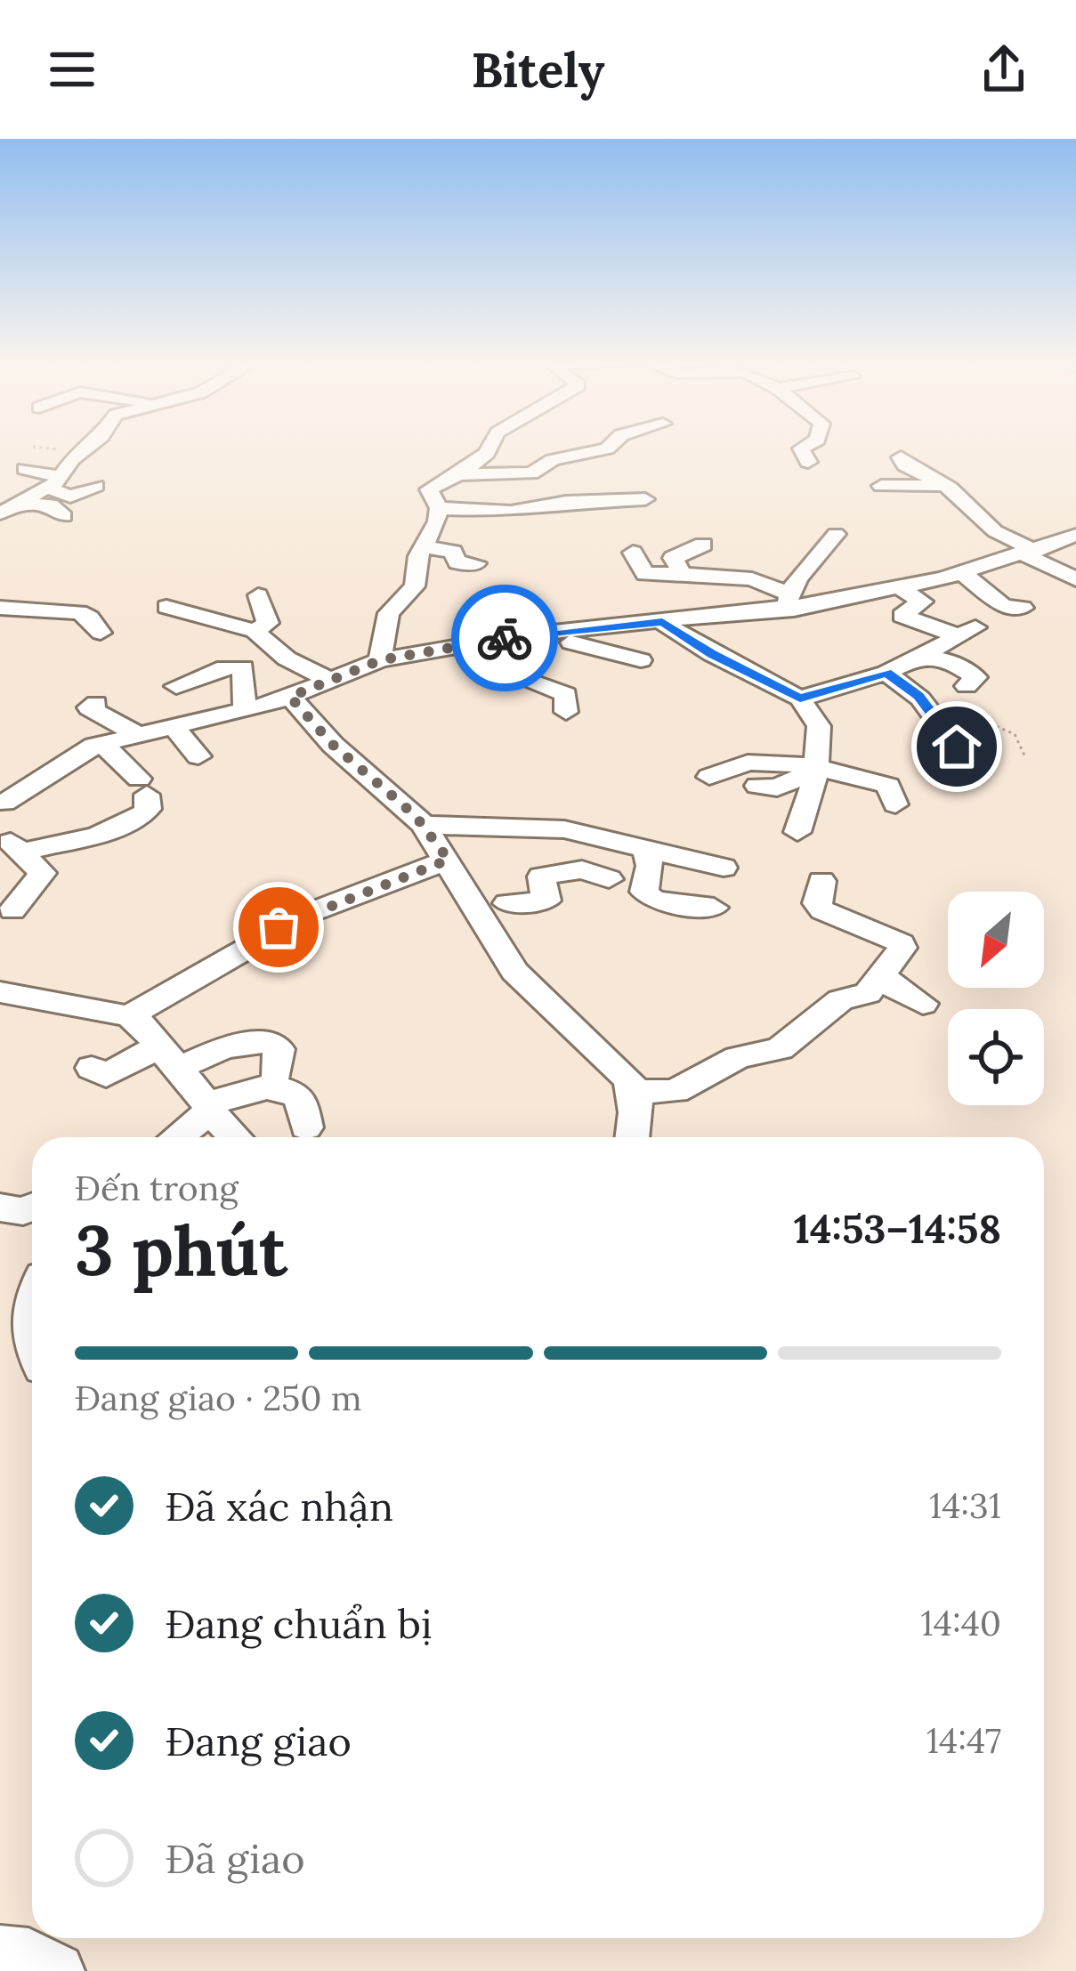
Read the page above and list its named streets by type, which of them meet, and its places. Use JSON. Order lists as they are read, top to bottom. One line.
{"north":"bottom left","page":{"header":"Bitely","heading":["3 phút","Đến trong","14:53–14:58"],"bar":"Đang giao · 250 m","list":[["Đã xác nhận","14:31"],["Đang chuẩn bị","14:40"],["Đang giao","14:47"],"Đã giao"]}}
